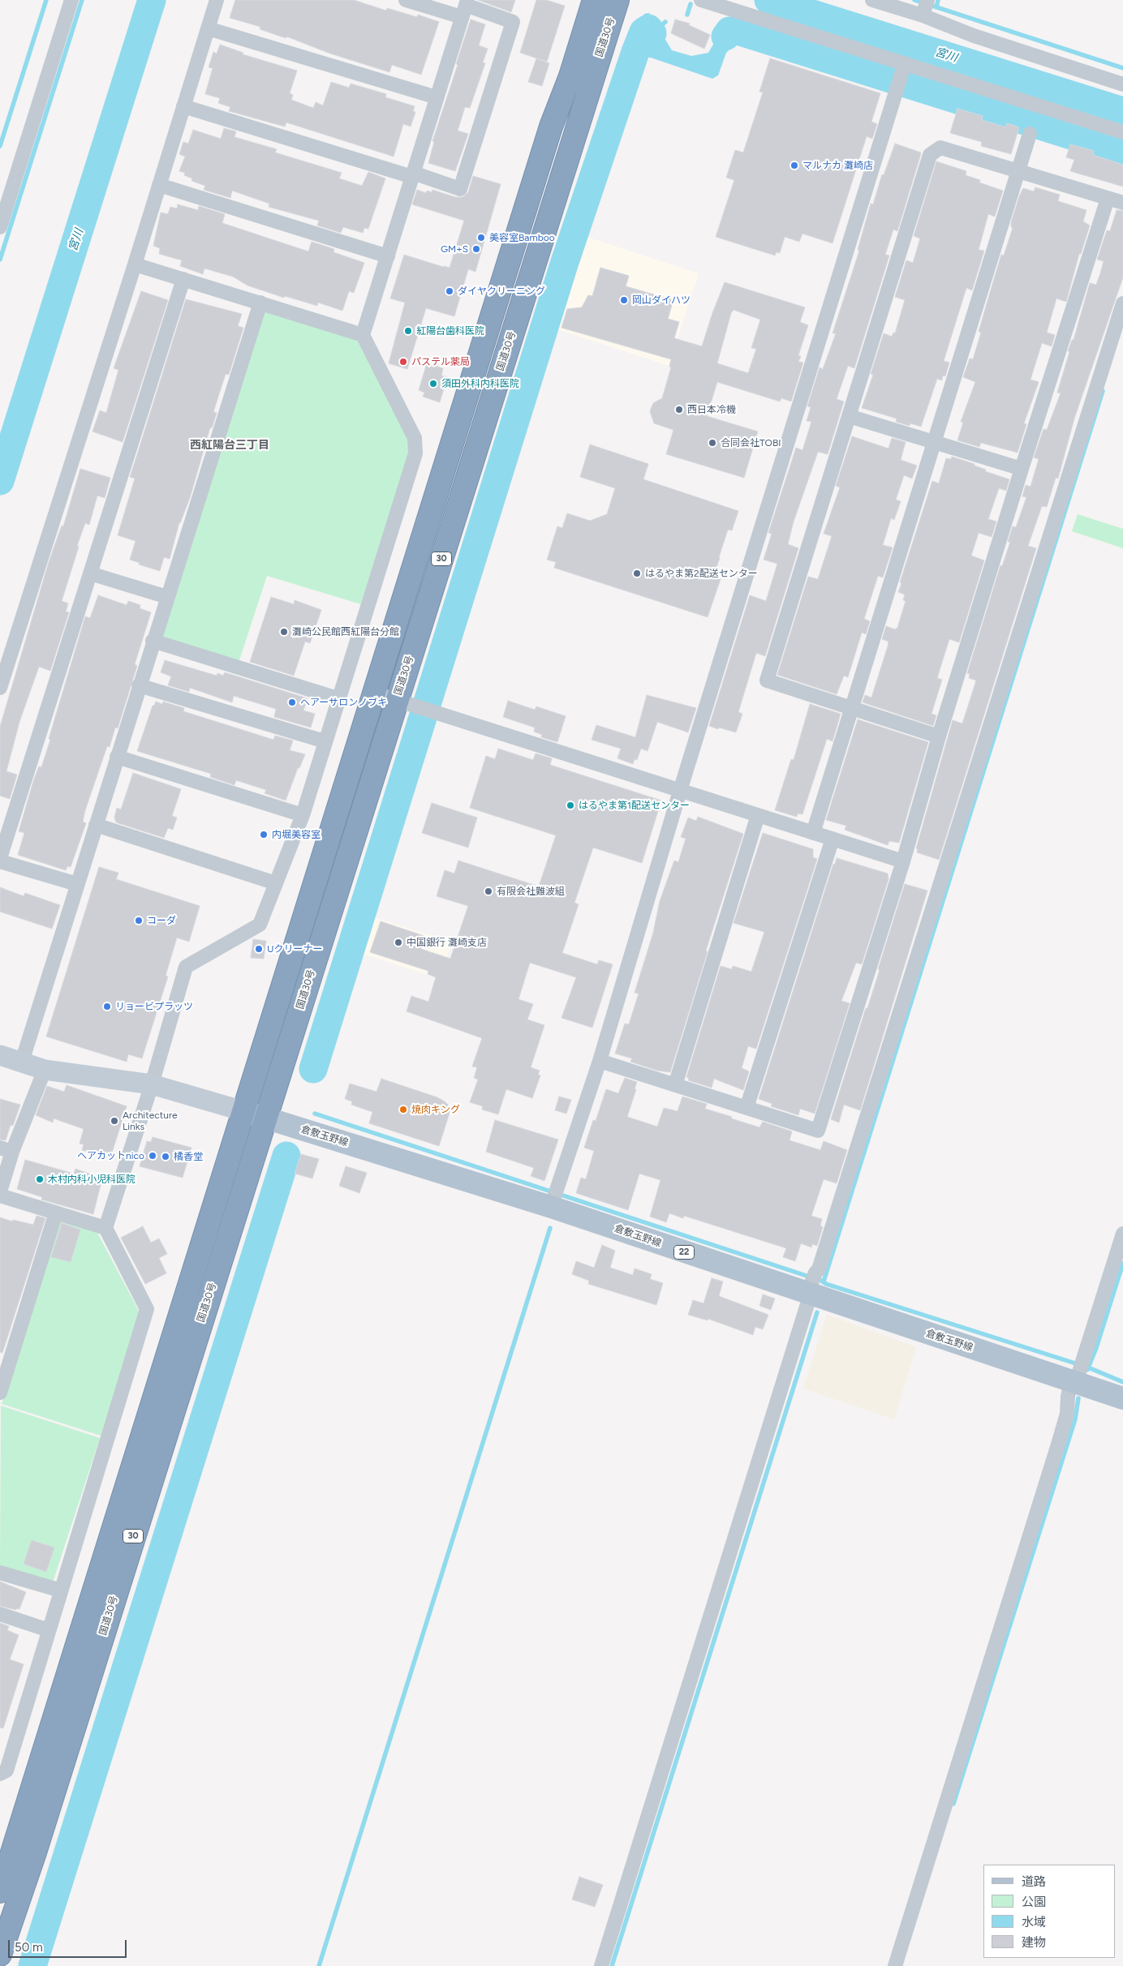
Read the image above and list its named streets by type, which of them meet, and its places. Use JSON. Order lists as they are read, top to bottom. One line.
{"streets":{"highway":["国道30号","30"],"main road":["倉敷玉野線","22"]},"crossings":[["国道30号","倉敷玉野線"]],"districts":["西紅陽台三丁目"],"water":["宮川"],"places":["マルナカ 灘崎店","美容室Bamboo","GM+S","ダイヤクリーニング","岡山ダイハツ","紅陽台歯科医院","パステル薬局","須田外科内科医院","西日本冷機","合同会社TOBI","はるやま第2配送センター","灘崎公民館西紅陽台分館","ヘアーサロンノブキ","はるやま第1配送センター","内堀美容室","有限会社難波組","コーダ","中国銀行 灘崎支店","Uクリーナー","リョービプラッツ","焼肉キング","Architecture Links","ヘアカットnico","橘香堂","木村内科小児科医院"],"legend":["道路","公園","水域","建物"],"scale_bar":"50 m"}
